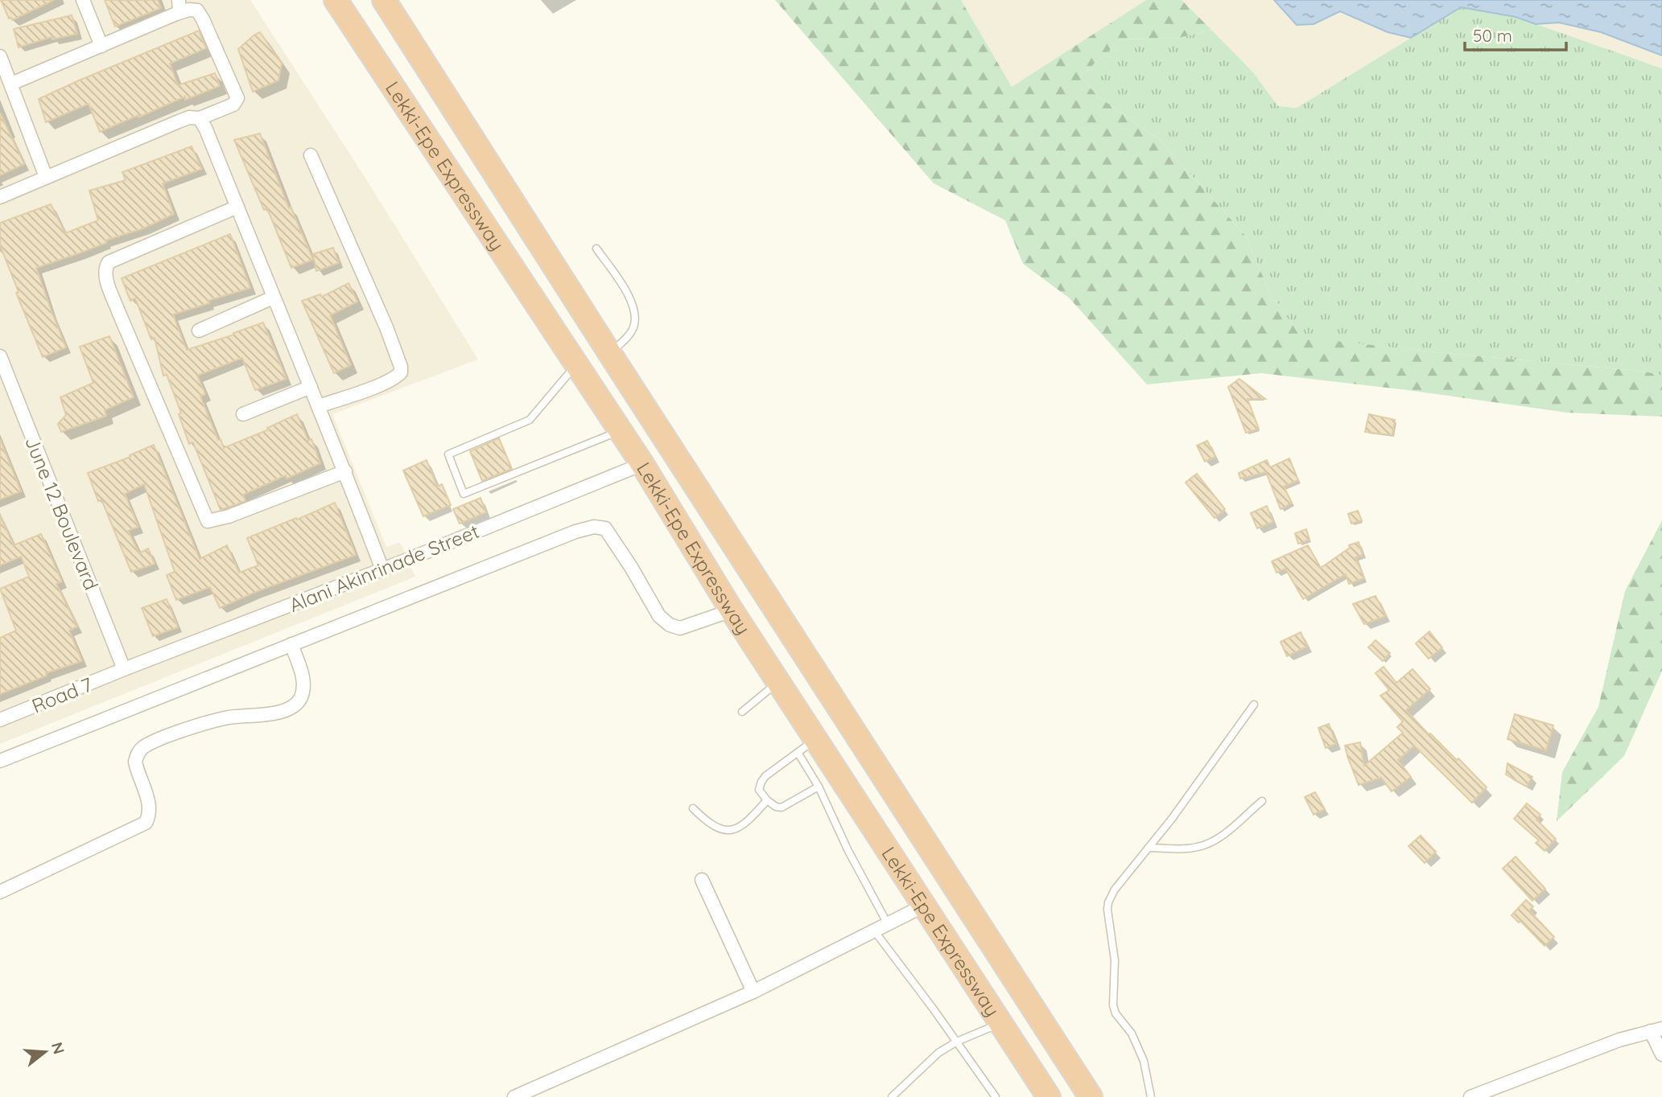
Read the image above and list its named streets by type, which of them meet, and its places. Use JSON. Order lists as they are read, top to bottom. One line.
{"streets":{"highway":["Lekki-Epe Expressway"],"street":["June 12 Boulevard","Alani Akinrinade Street","Road 7"]},"crossings":[["Lekki-Epe Expressway","Alani Akinrinade Street"],["June 12 Boulevard","Alani Akinrinade Street"],["June 12 Boulevard","Road 7"],["Alani Akinrinade Street","Road 7"]],"scale_bar":"50 m","north":"right"}
